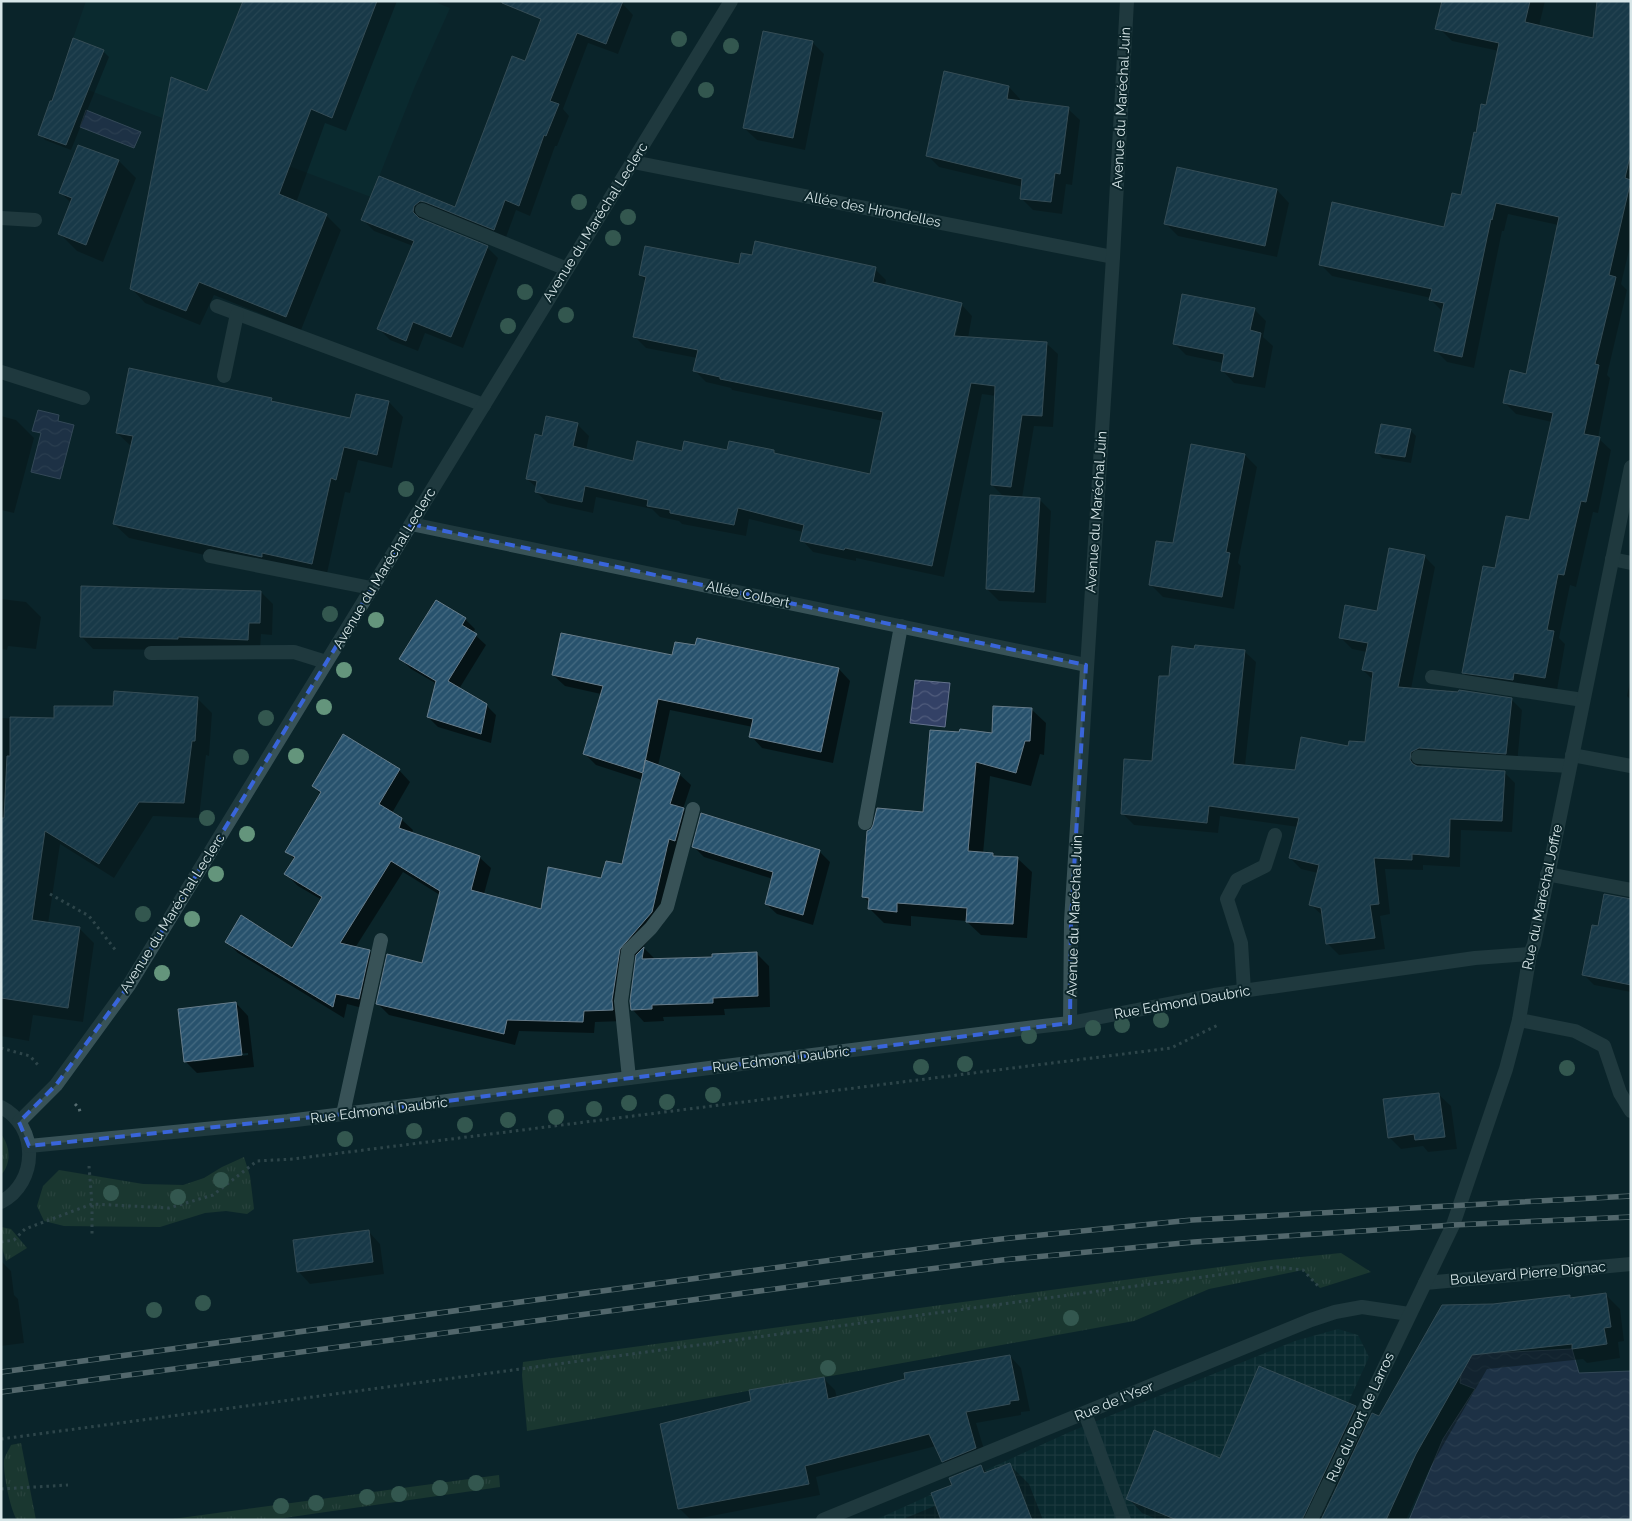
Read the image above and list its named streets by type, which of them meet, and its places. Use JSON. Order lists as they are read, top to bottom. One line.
{"streets":{"street":["Avenue du Maréchal Juin","Allée des Hirondelles","Avenue du Maréchal Leclerc","Allée Colbert","Rue du Maréchal Joffre","Rue Edmond Daubric","Boulevard Pierre Dignac","Rue de l'Yser","Rue du Port de Larros"]},"crossings":[["Avenue du Maréchal Juin","Allée des Hirondelles"],["Avenue du Maréchal Juin","Allée Colbert"],["Avenue du Maréchal Juin","Rue Edmond Daubric"],["Allée des Hirondelles","Avenue du Maréchal Leclerc"],["Avenue du Maréchal Leclerc","Allée Colbert"],["Rue du Maréchal Joffre","Rue Edmond Daubric"],["Rue du Maréchal Joffre","Boulevard Pierre Dignac"],["Rue du Maréchal Joffre","Rue de l'Yser"],["Rue du Maréchal Joffre","Rue du Port de Larros"],["Rue de l'Yser","Rue du Port de Larros"]]}
